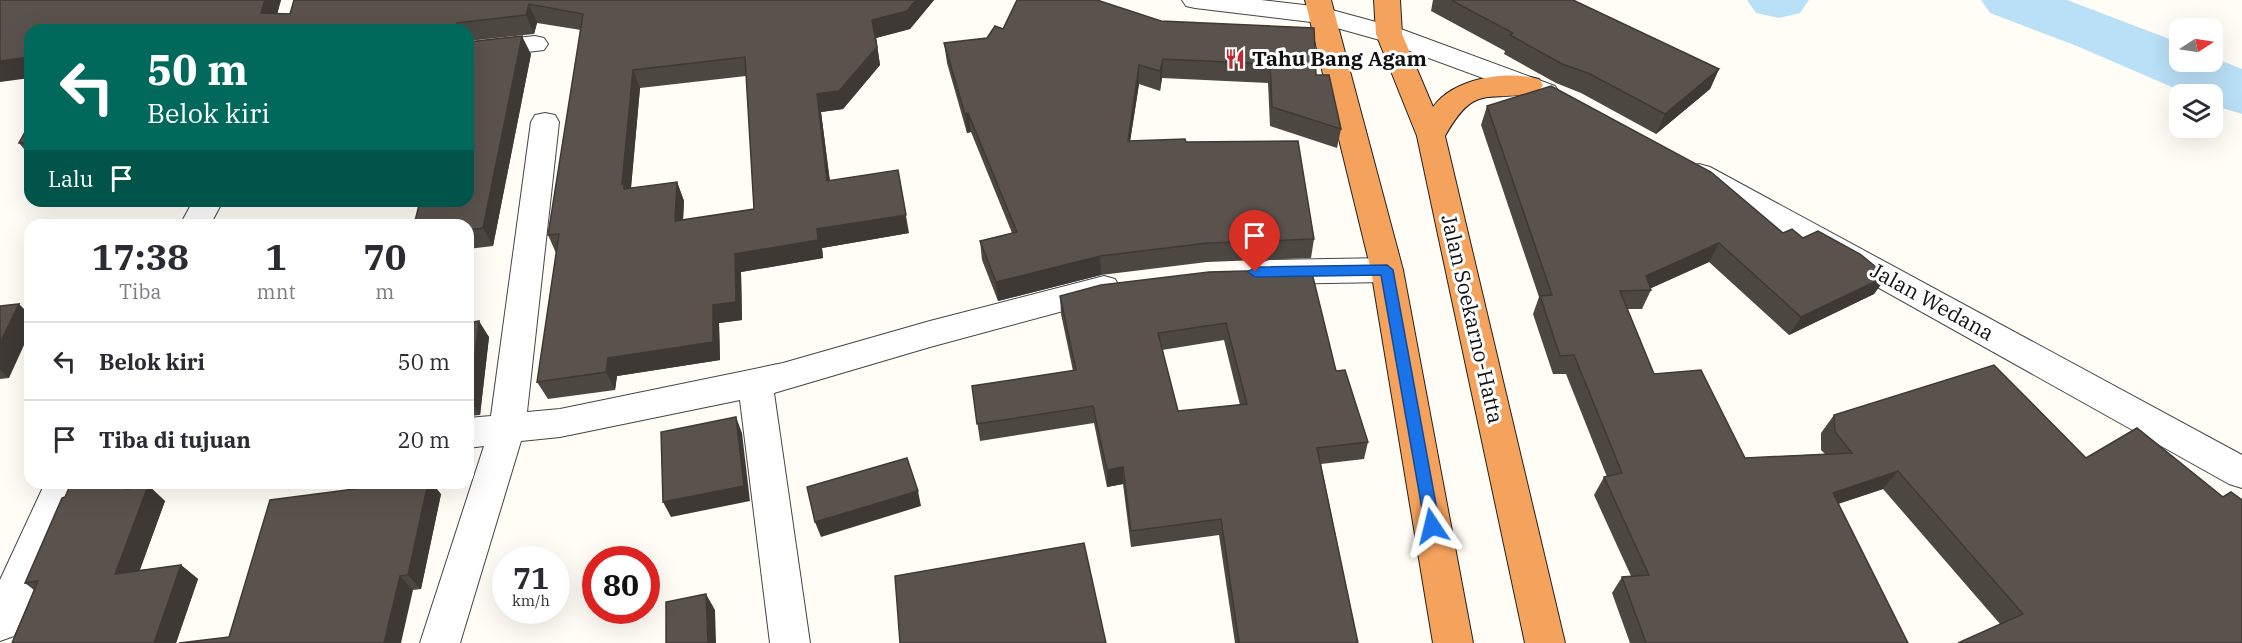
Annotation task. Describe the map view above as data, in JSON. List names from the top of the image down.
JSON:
{
  "streets": {
    "highway": ["Jalan Soekarno-Hatta"],
    "street": ["Jalan Wedana"]
  },
  "places": {
    "restaurant": ["Tahu Bang Agam"]
  },
  "north": "right",
  "page": {
    "turn": ["50 m", "Belok kiri"],
    "then": "Lalu",
    "eta": [
      "17:38",
      "Tiba",
      "1",
      "mnt",
      "70",
      "m"
    ],
    "list": [
      {
        "name": "Belok kiri",
        "value": "50 m"
      },
      {
        "name": "Tiba di tujuan",
        "value": "20 m"
      }
    ],
    "speed": "71 km/h",
    "limit": "80"
  }
}
